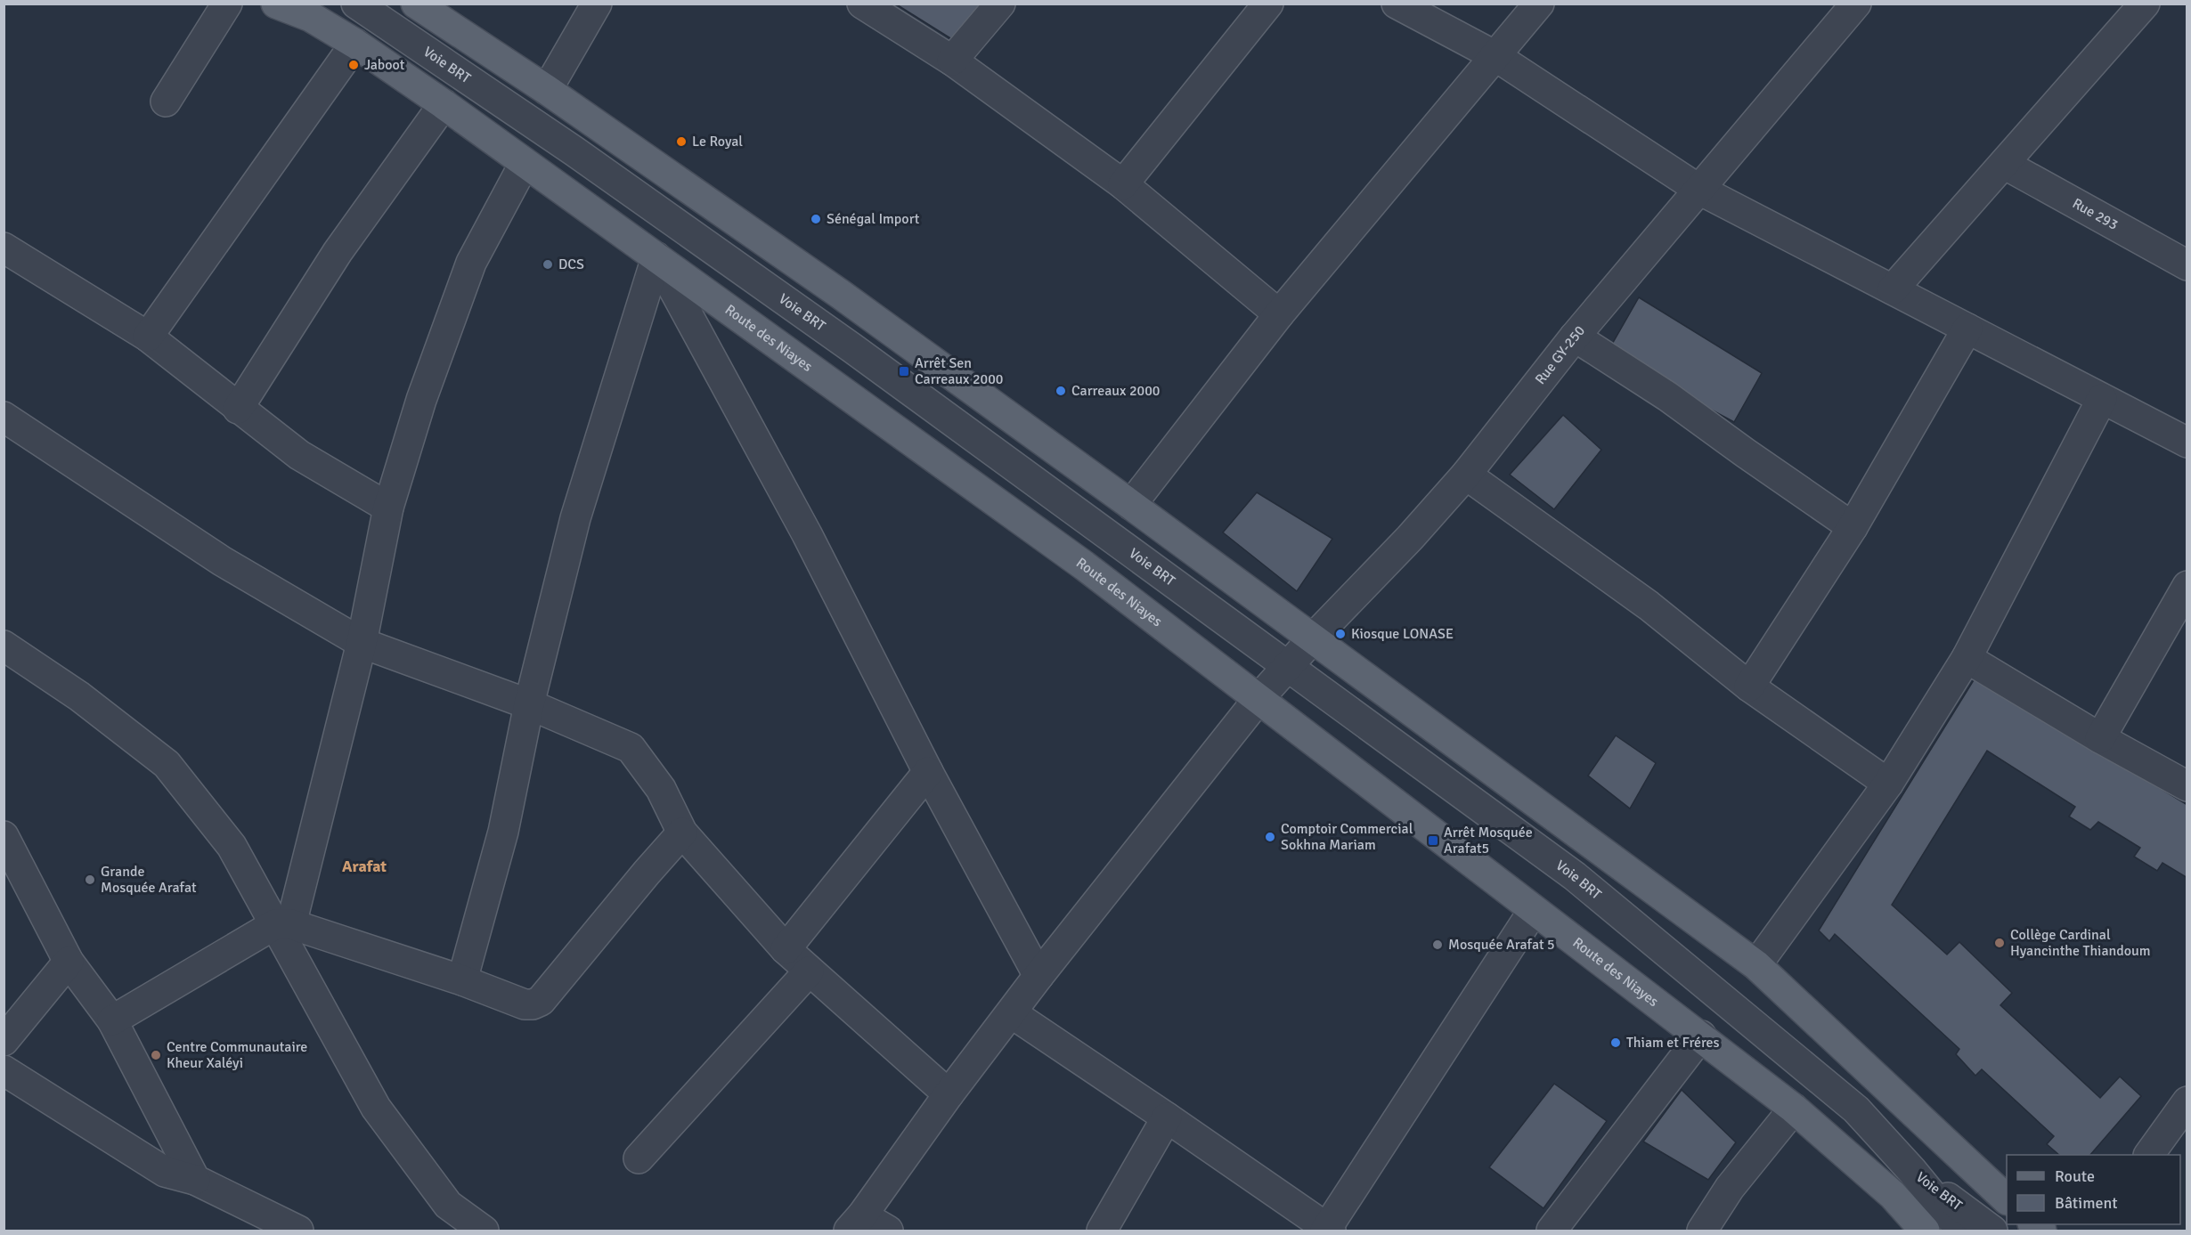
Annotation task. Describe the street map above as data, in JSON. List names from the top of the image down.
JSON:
{
  "streets": {
    "main road": ["Route des Niayes"],
    "street": ["Voie BRT", "Rue 293", "Rue GY-250"]
  },
  "crossings": [
    ["Voie BRT", "Rue GY-250"],
    ["Route des Niayes", "Rue GY-250"]
  ],
  "districts": ["Arafat"],
  "places": {
    "other": [
      "Jaboot",
      "Le Royal",
      "Sénégal Import",
      "DCS",
      "Carreaux 2000",
      "Kiosque LONASE",
      "Comptoir Commercial Sokhna Mariam",
      "Grande Mosquée Arafat",
      "Collège Cardinal Hyancinthe Thiandoum",
      "Mosquée Arafat 5",
      "Thiam et Fréres",
      "Centre Communautaire Kheur Xaléyi"
    ],
    "transit": ["Arrêt Sen Carreaux 2000", "Arrêt Mosquée Arafat5"]
  },
  "legend": ["Route", "Bâtiment"]
}
